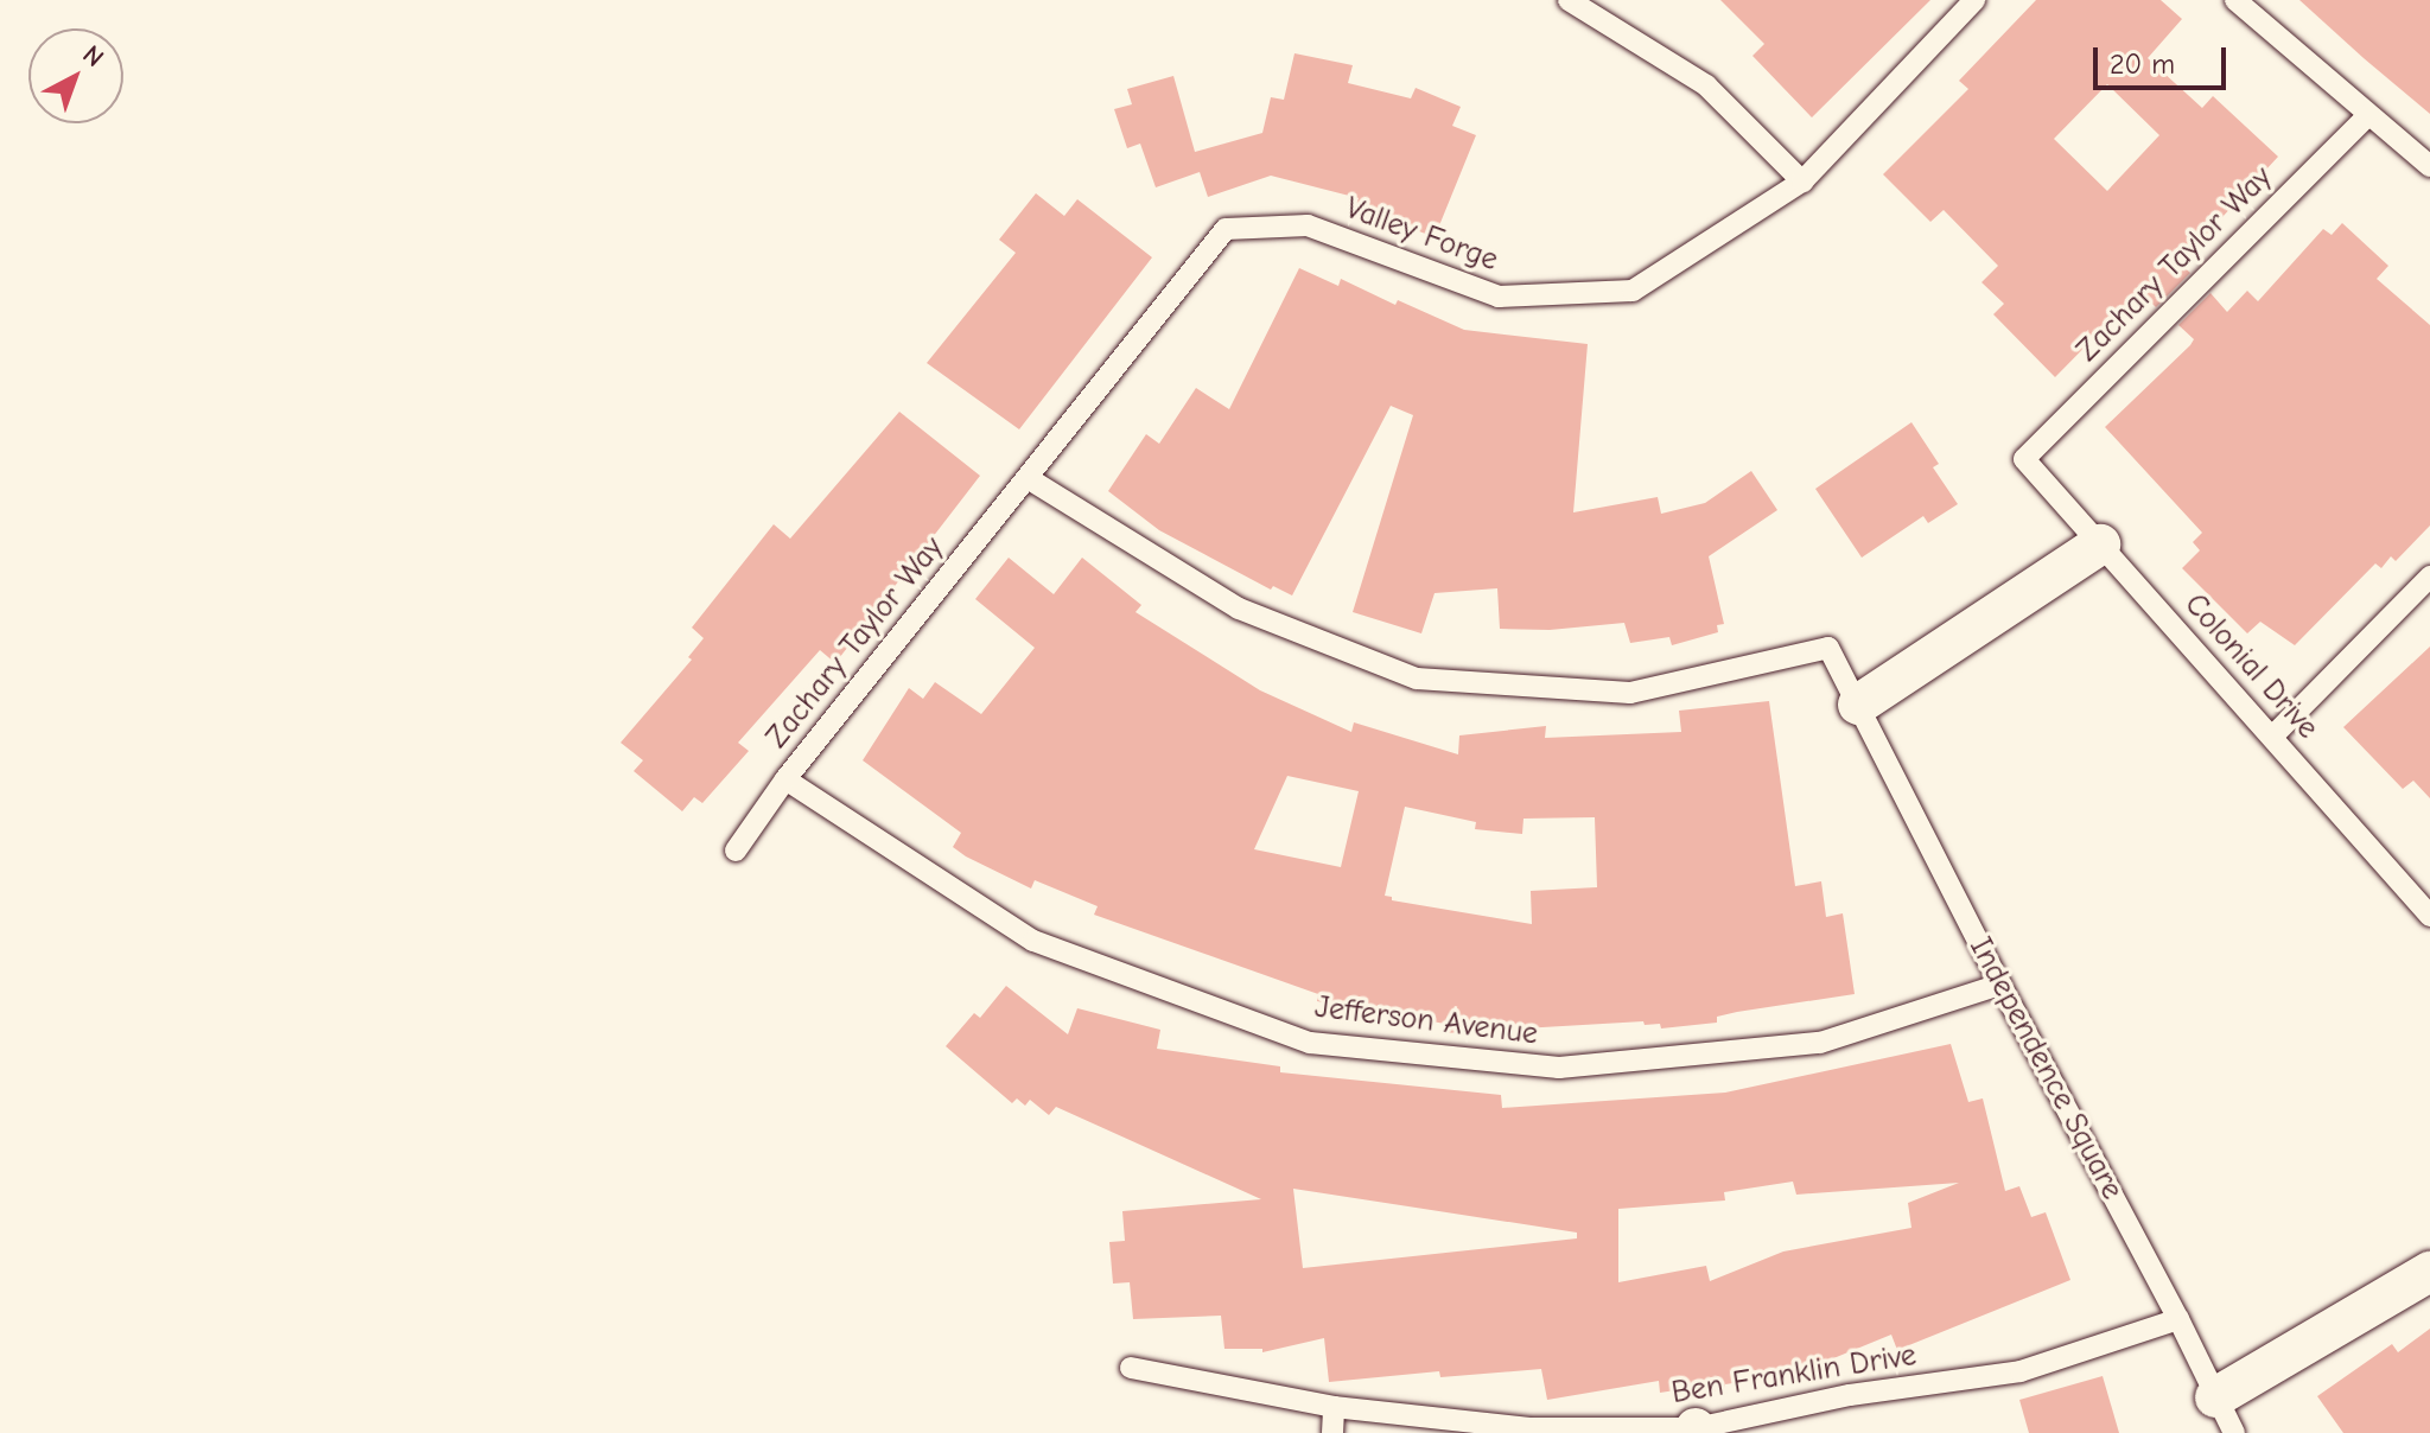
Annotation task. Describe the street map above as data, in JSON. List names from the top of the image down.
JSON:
{
  "streets": {
    "lane": [
      "Valley Forge",
      "Zachary Taylor Way",
      "Colonial Drive",
      "Jefferson Avenue",
      "Independence Square",
      "Ben Franklin Drive"
    ]
  },
  "crossings": [
    ["Valley Forge", "Zachary Taylor Way"],
    ["Valley Forge", "Independence Square"],
    ["Zachary Taylor Way", "Colonial Drive"],
    ["Zachary Taylor Way", "Jefferson Avenue"],
    ["Zachary Taylor Way", "Independence Square"],
    ["Jefferson Avenue", "Independence Square"],
    ["Independence Square", "Ben Franklin Drive"]
  ],
  "scale_bar": "20 m",
  "north": "top right"
}
